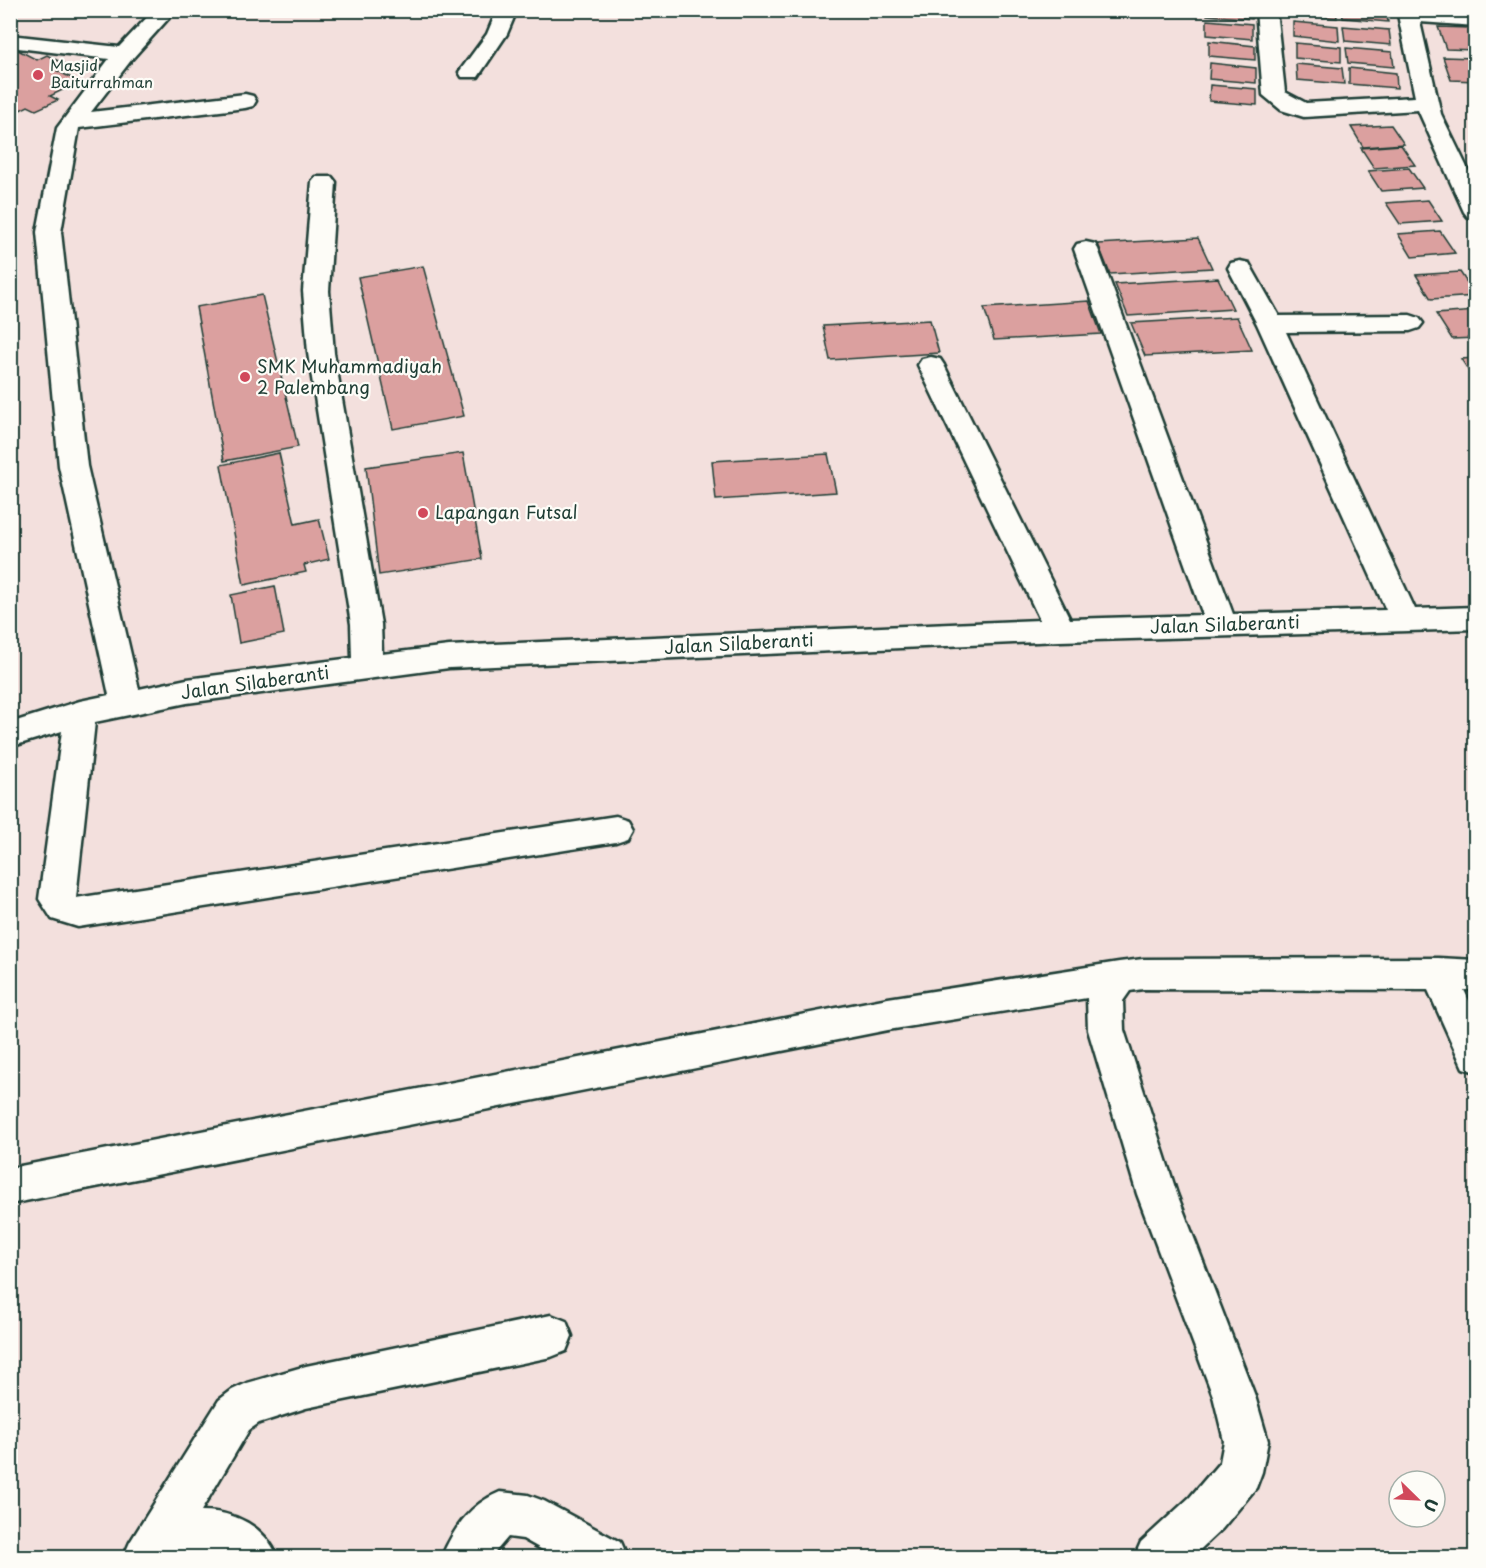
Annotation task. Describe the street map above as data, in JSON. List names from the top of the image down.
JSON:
{
  "streets": {
    "street": ["Jalan Silaberanti"]
  },
  "places": ["Masjid Baiturrahman", "SMK Muhammadiyah 2 Palembang", "Lapangan Futsal"],
  "north": "bottom right"
}
